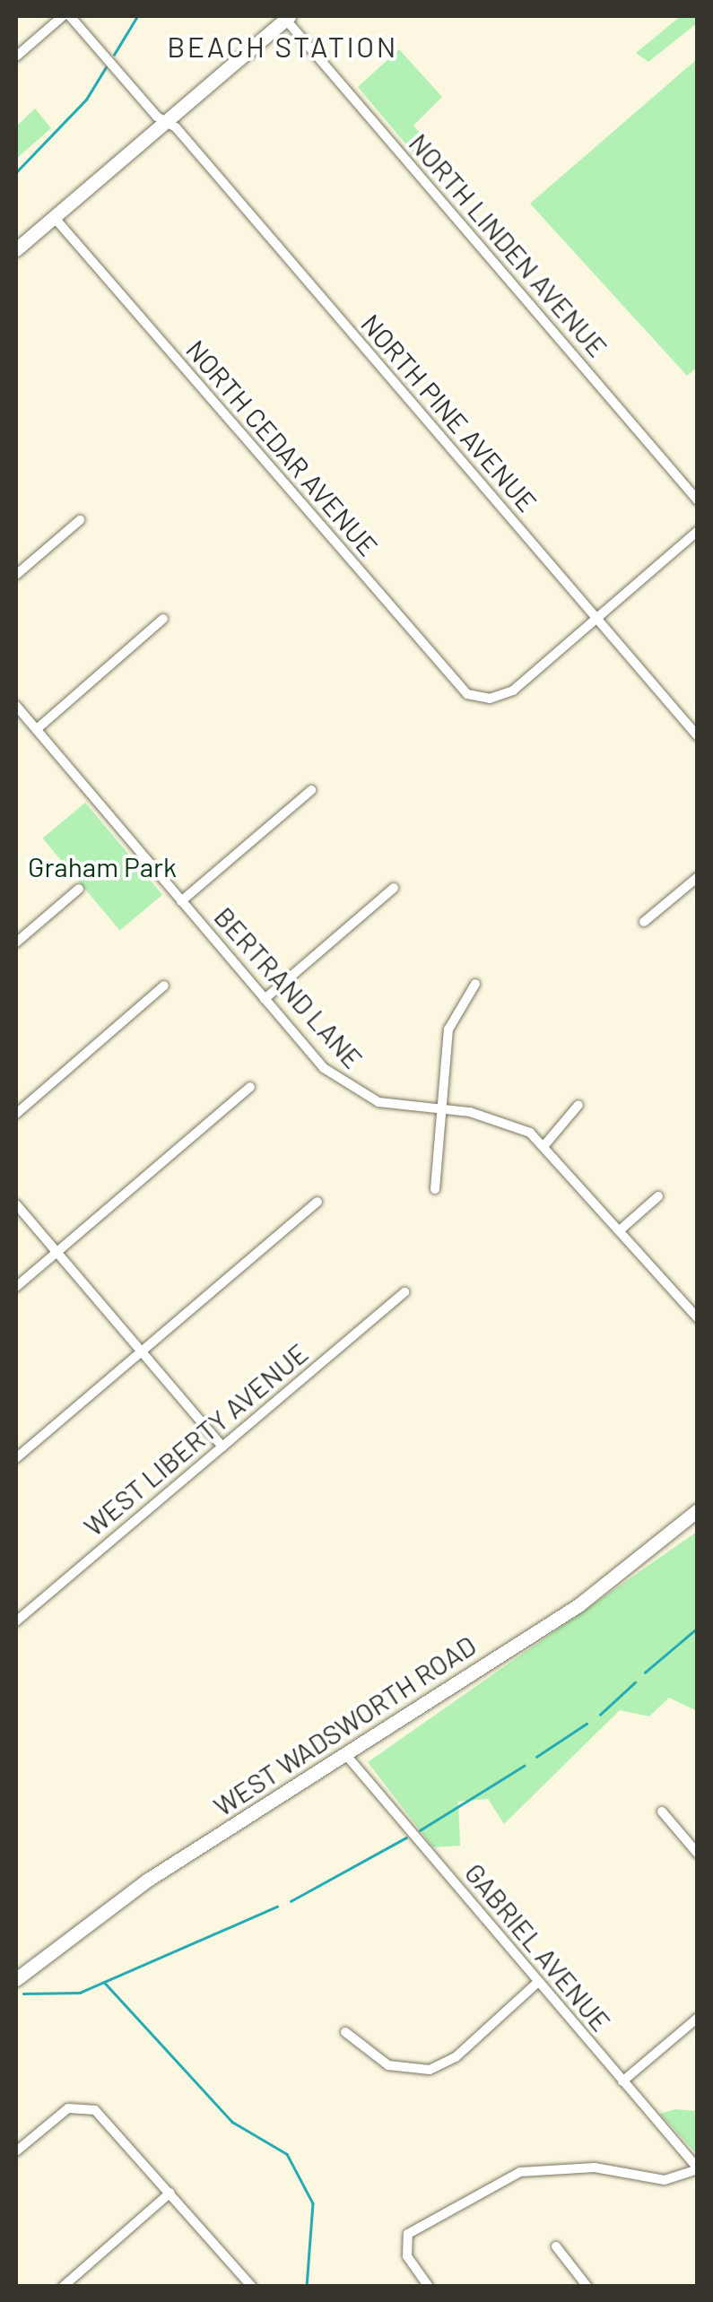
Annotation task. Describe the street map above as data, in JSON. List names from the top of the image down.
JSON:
{
  "streets": {
    "main road": ["WEST WADSWORTH ROAD"],
    "street": [
      "NORTH LINDEN AVENUE",
      "NORTH PINE AVENUE",
      "NORTH CEDAR AVENUE",
      "BERTRAND LANE",
      "WEST LIBERTY AVENUE",
      "GABRIEL AVENUE"
    ]
  },
  "crossings": [
    ["NORTH PINE AVENUE", "NORTH CEDAR AVENUE"],
    ["WEST WADSWORTH ROAD", "GABRIEL AVENUE"]
  ],
  "districts": ["BEACH STATION"],
  "parks": ["Graham Park"]
}
